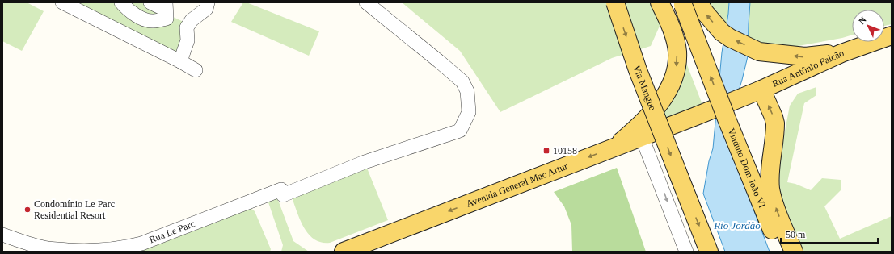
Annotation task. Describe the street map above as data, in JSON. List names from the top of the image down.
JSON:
{
  "streets": {
    "main road": [
      "Rua Antônio Falcão",
      "Via Mangue",
      "Viaduto Dom João VI",
      "Avenida General Mac Artur"
    ],
    "street": ["Rua Le Parc"]
  },
  "crossings": [
    ["Rua Antônio Falcão", "Avenida General Mac Artur"]
  ],
  "one_way": ["Avenida General Mac Artur"],
  "water": ["Rio Jordão"],
  "places": {
    "transit": ["10158"],
    "other": ["Condomínio Le Parc Residential Resort"]
  },
  "scale_bar": "50 m",
  "north": "top left"
}
